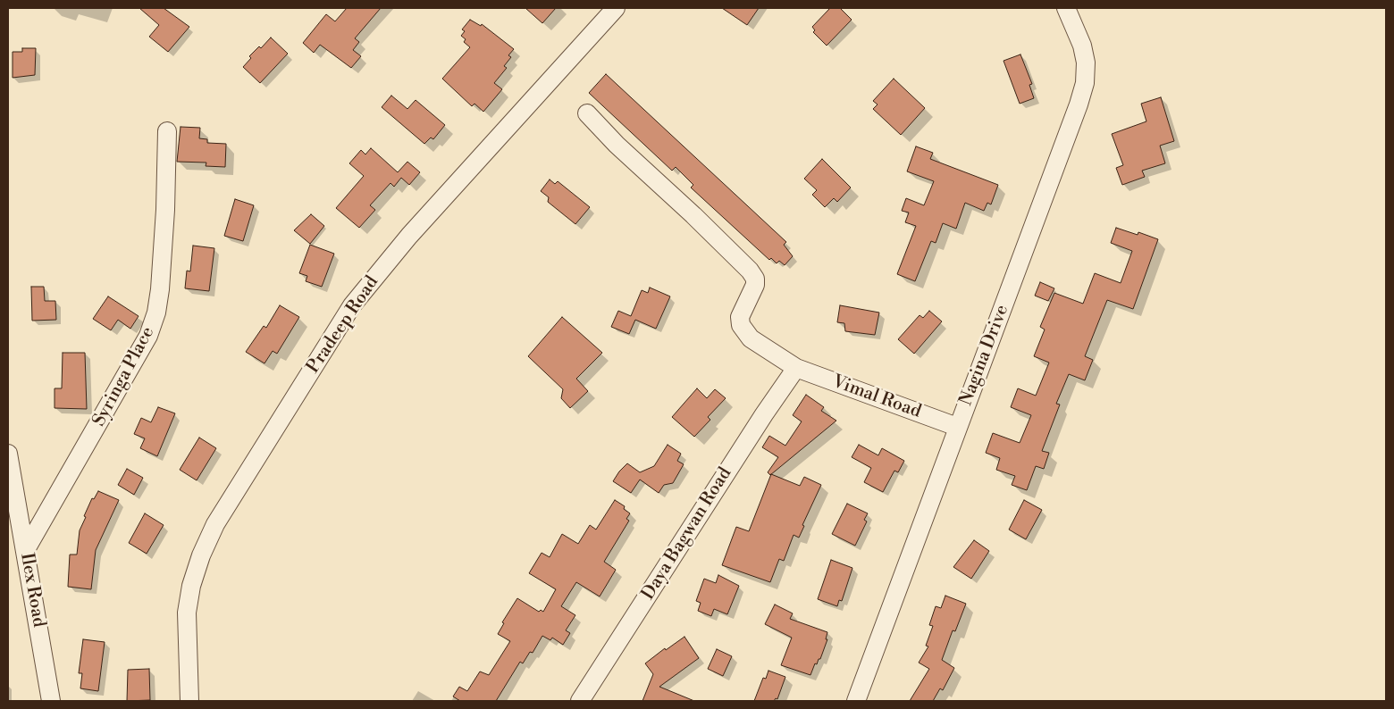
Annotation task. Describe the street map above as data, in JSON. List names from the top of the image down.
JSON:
{
  "streets": {
    "street": [
      "Pradeep Road",
      "Nagina Drive",
      "Syringa Place",
      "Vimal Road",
      "Daya Bagwan Road",
      "Ilex Road"
    ]
  },
  "crossings": [
    ["Nagina Drive", "Vimal Road"],
    ["Syringa Place", "Ilex Road"],
    ["Vimal Road", "Daya Bagwan Road"]
  ]
}
